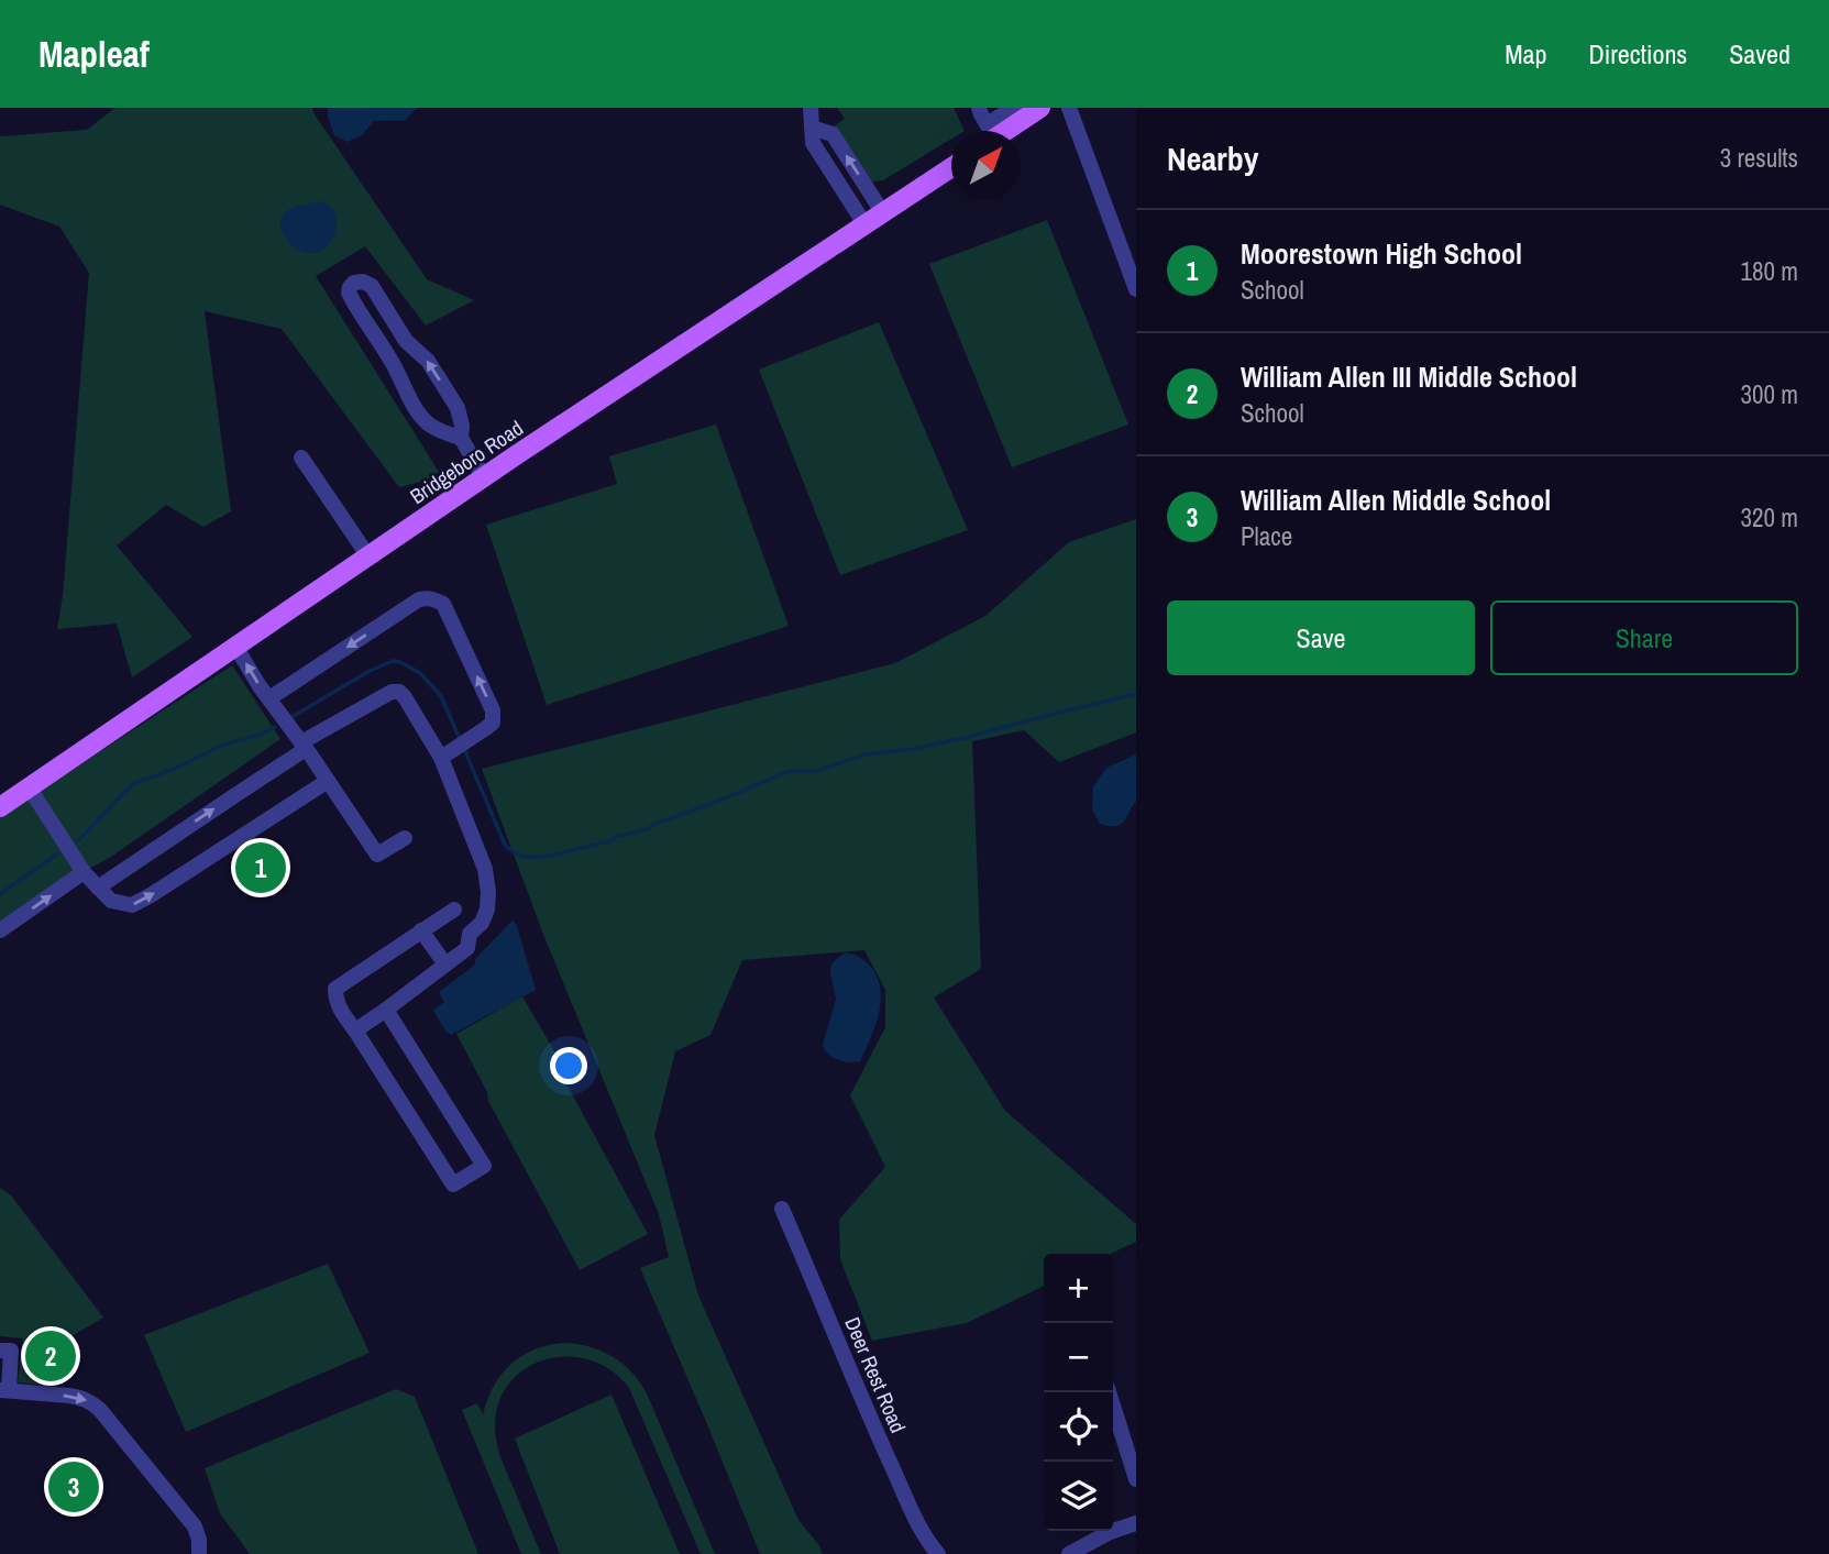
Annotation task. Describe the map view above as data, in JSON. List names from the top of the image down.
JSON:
{
  "streets": {
    "main road": ["Bridgeboro Road"],
    "street": ["Deer Rest Road"]
  },
  "north": "top right",
  "page": {
    "header": "Mapleaf",
    "nav": ["Map", "Directions", "Saved"],
    "heading": ["Nearby", "3 results"],
    "list": [
      {
        "mark": "1",
        "name": "Moorestown High School",
        "note": "School",
        "value": "180 m"
      },
      {
        "mark": "2",
        "name": "William Allen III Middle School",
        "note": "School",
        "value": "300 m"
      },
      {
        "mark": "3",
        "name": "William Allen Middle School",
        "note": "Place",
        "value": "320 m"
      }
    ],
    "buttons": ["Save", "Share"],
    "pins": ["1", "2", "3"],
    "map_buttons": ["+", "−"]
  }
}
